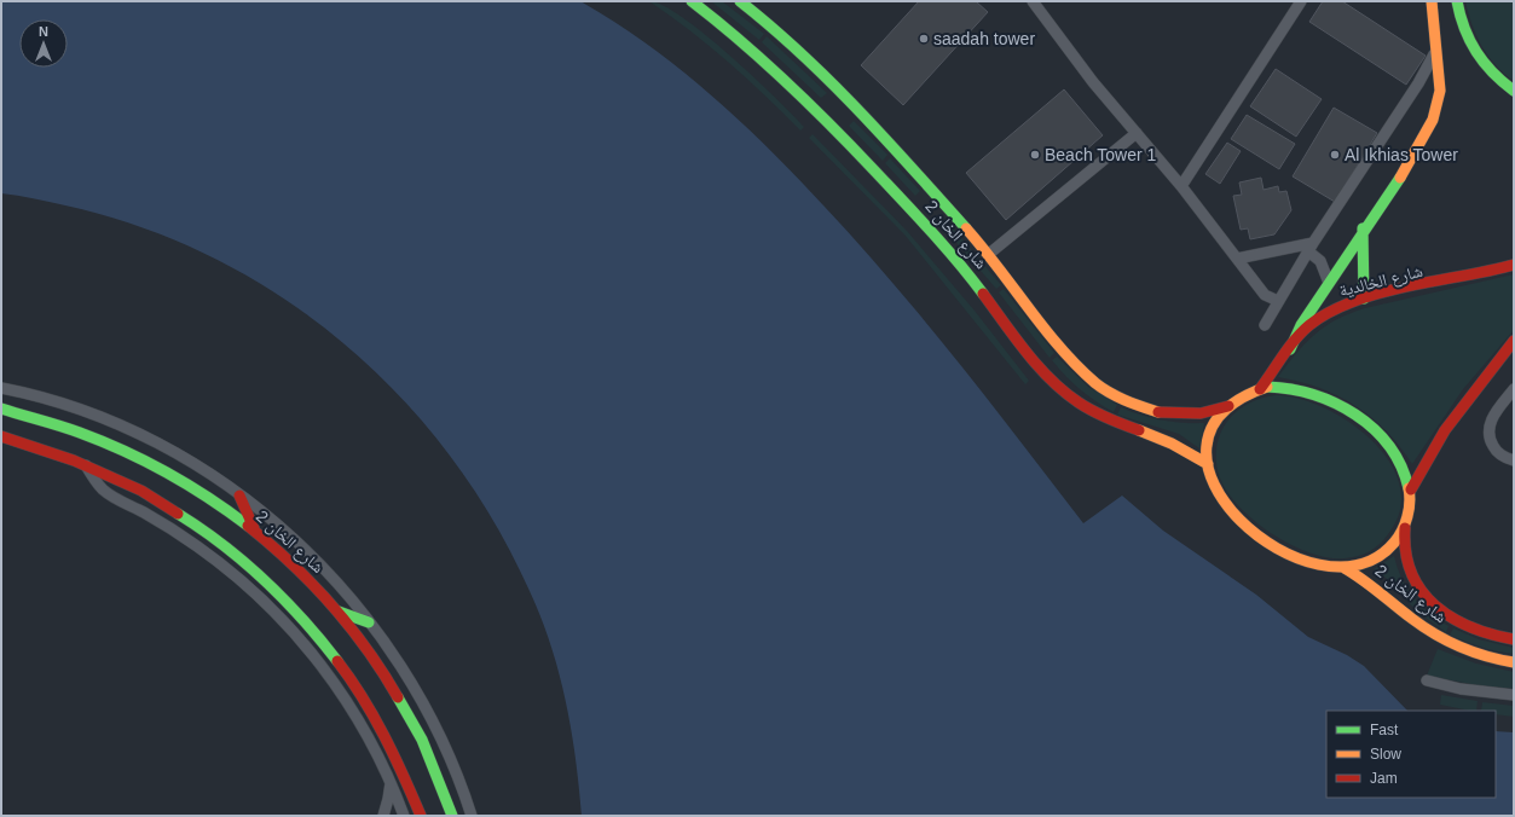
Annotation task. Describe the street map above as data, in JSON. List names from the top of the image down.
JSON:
{
  "streets": {
    "main road": ["شارع الخان 2", "شارع الخالدية"]
  },
  "places": ["saadah tower", "Beach Tower 1", "Al Ikhias Tower"],
  "legend": ["Fast", "Slow", "Jam"],
  "north": "top"
}
